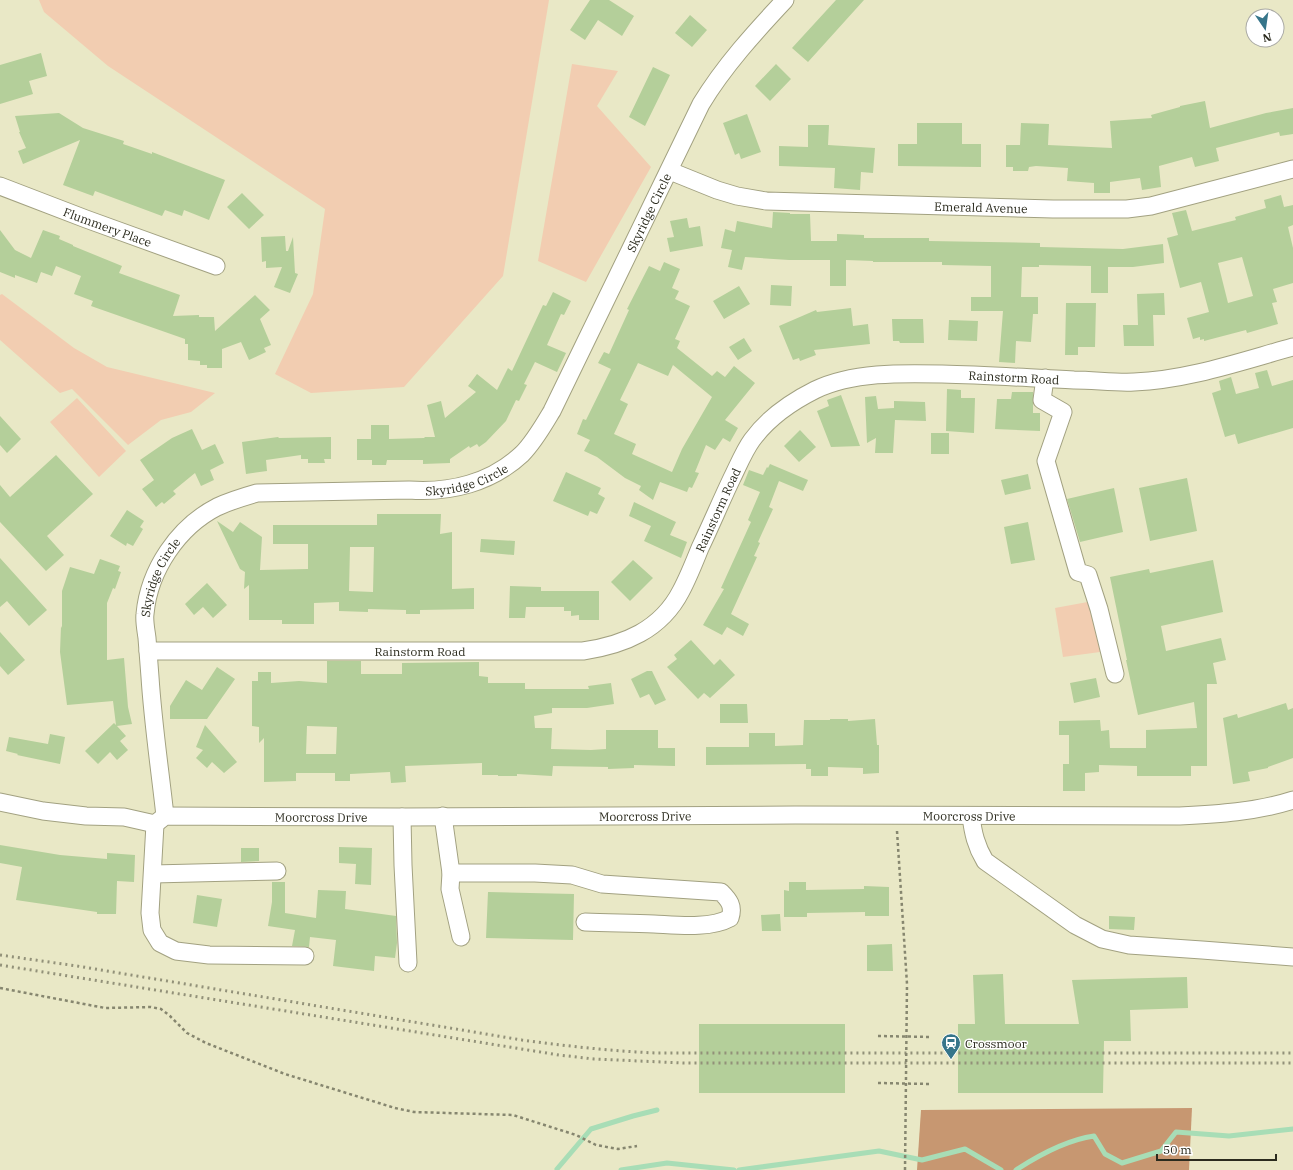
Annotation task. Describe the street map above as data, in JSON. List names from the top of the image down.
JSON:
{
  "streets": {
    "street": [
      "Emerald Avenue",
      "Skyridge Circle",
      "Flummery Place",
      "Rainstorm Road",
      "Moorcross Drive"
    ]
  },
  "crossings": [
    ["Emerald Avenue", "Skyridge Circle"],
    ["Skyridge Circle", "Rainstorm Road"],
    ["Skyridge Circle", "Moorcross Drive"]
  ],
  "places": {
    "station": ["Crossmoor"]
  },
  "scale_bar": "50 m",
  "north": "bottom"
}
